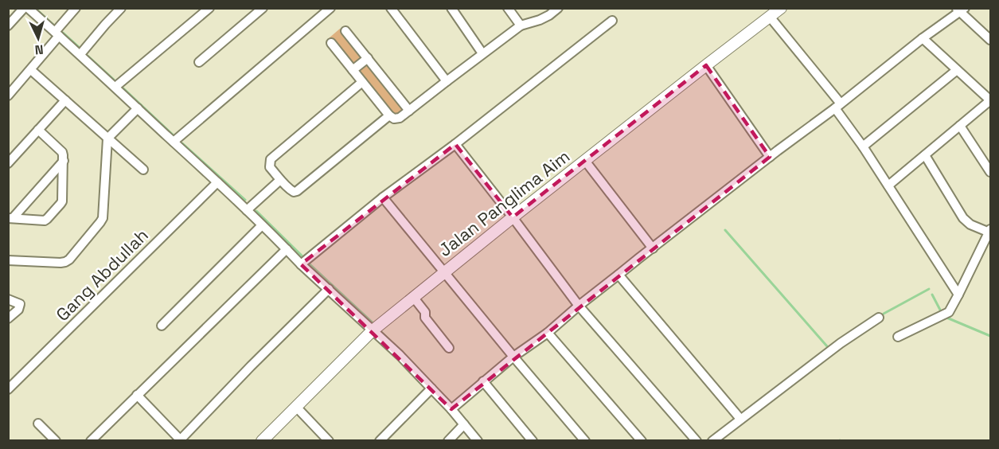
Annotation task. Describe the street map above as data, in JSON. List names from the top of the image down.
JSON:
{
  "streets": {
    "street": ["Jalan Panglima Aim", "Gang Abdullah"]
  },
  "north": "bottom"
}
